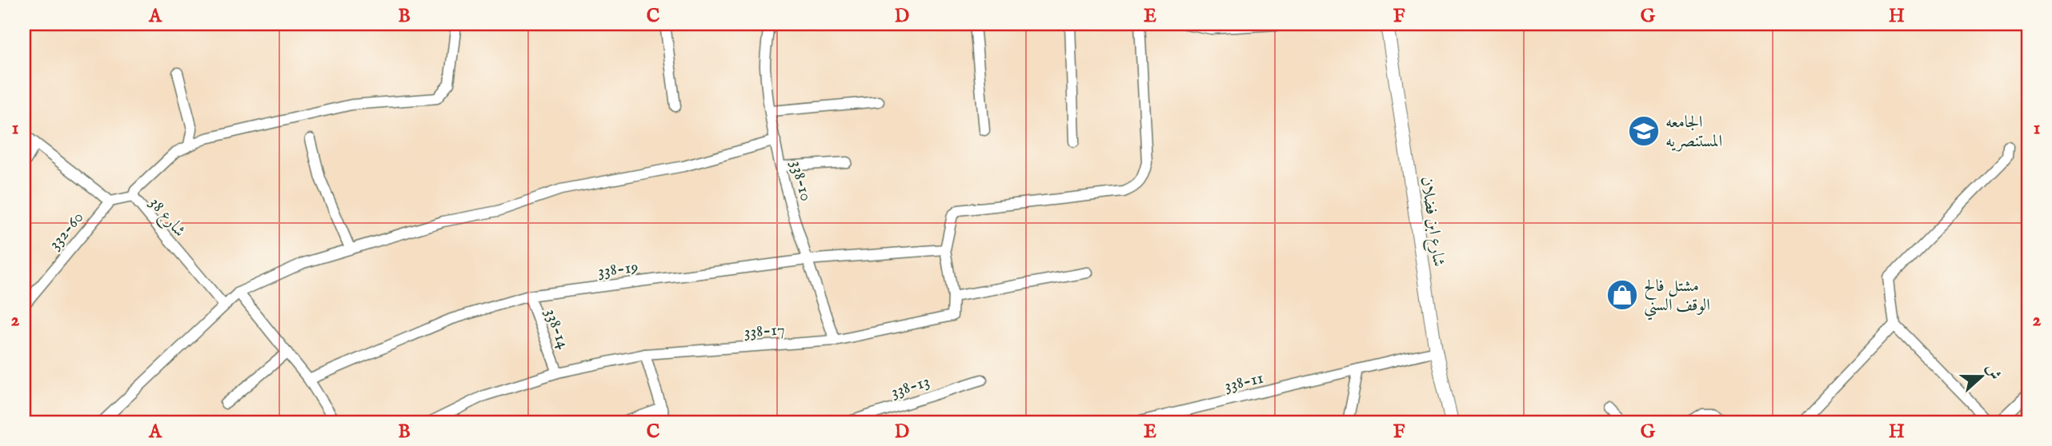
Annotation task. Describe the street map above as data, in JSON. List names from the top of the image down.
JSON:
{
  "streets": {
    "street": [
      "338-10",
      "شارع 38",
      "شارع ابن فضلان",
      "332-60",
      "338-19",
      "338-14",
      "338-17",
      "338-11",
      "338-13"
    ]
  },
  "crossings": [
    ["338-10", "338-19"],
    ["338-10", "338-17"],
    ["شارع 38", "332-60"],
    ["شارع ابن فضلان", "338-11"],
    ["338-19", "338-14"],
    ["338-14", "338-17"]
  ],
  "places": {
    "school or university": ["الجامعه المستنصريه"],
    "shop": ["مشتل فالح الوقف السني"]
  },
  "north": "right",
  "grid": {
    "columns": [
      "A",
      "B",
      "C",
      "D",
      "E",
      "F",
      "G",
      "H"
    ],
    "rows": ["1", "2"]
  }
}
